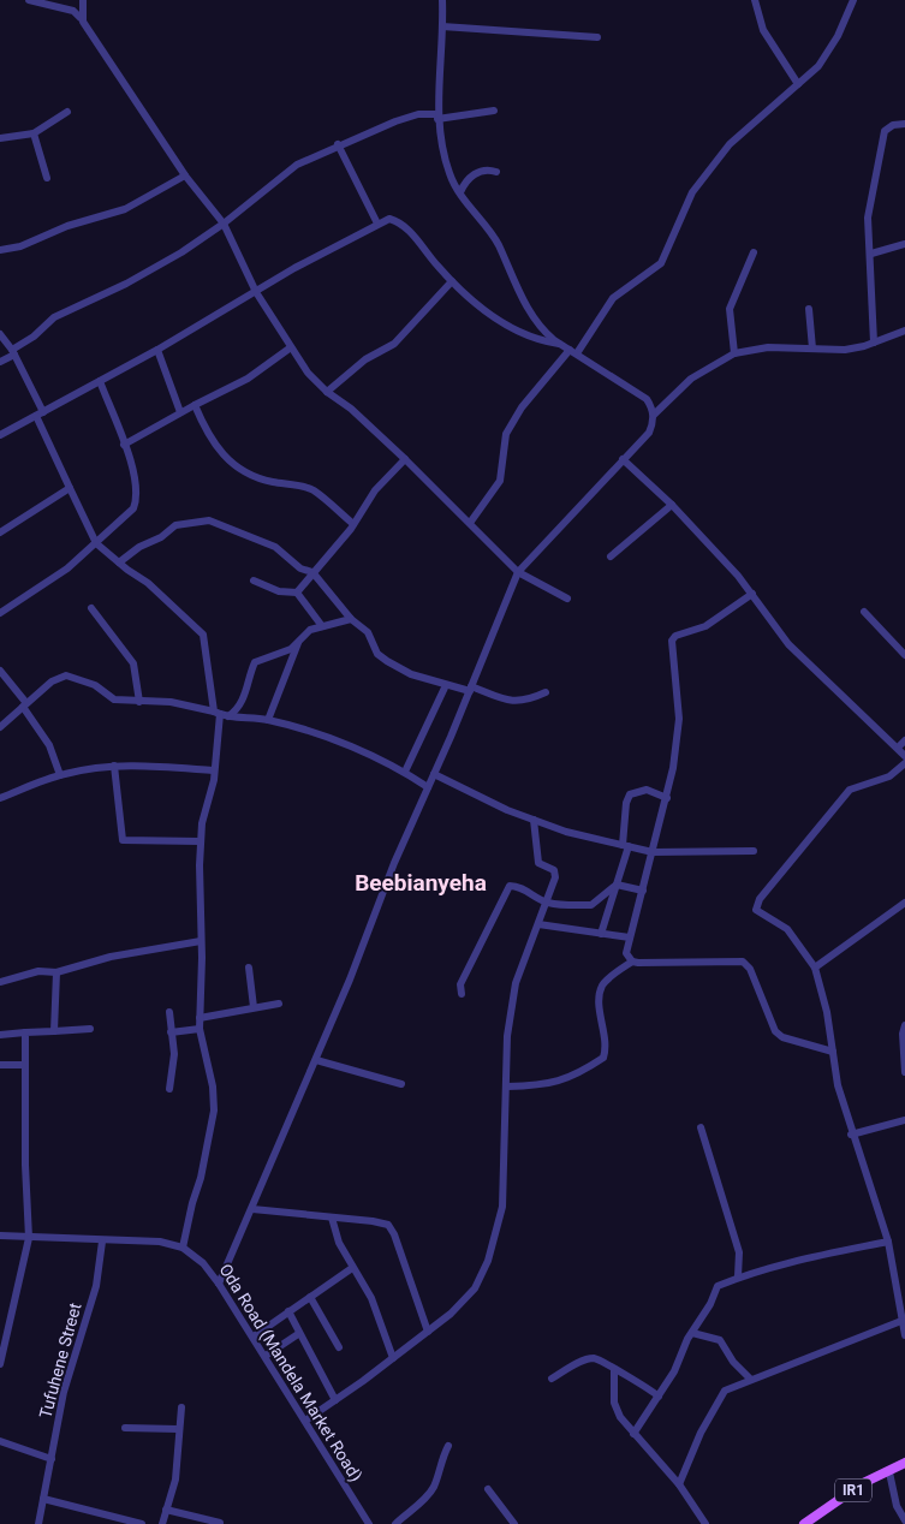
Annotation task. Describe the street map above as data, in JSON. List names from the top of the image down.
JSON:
{
  "streets": {
    "main road": ["IR1"],
    "street": ["Tufuhene Street", "Oda Road (Mandela Market Road)"]
  },
  "crossings": [
    ["Tufuhene Street", "Oda Road (Mandela Market Road)"]
  ],
  "districts": ["Beebianyeha"]
}
